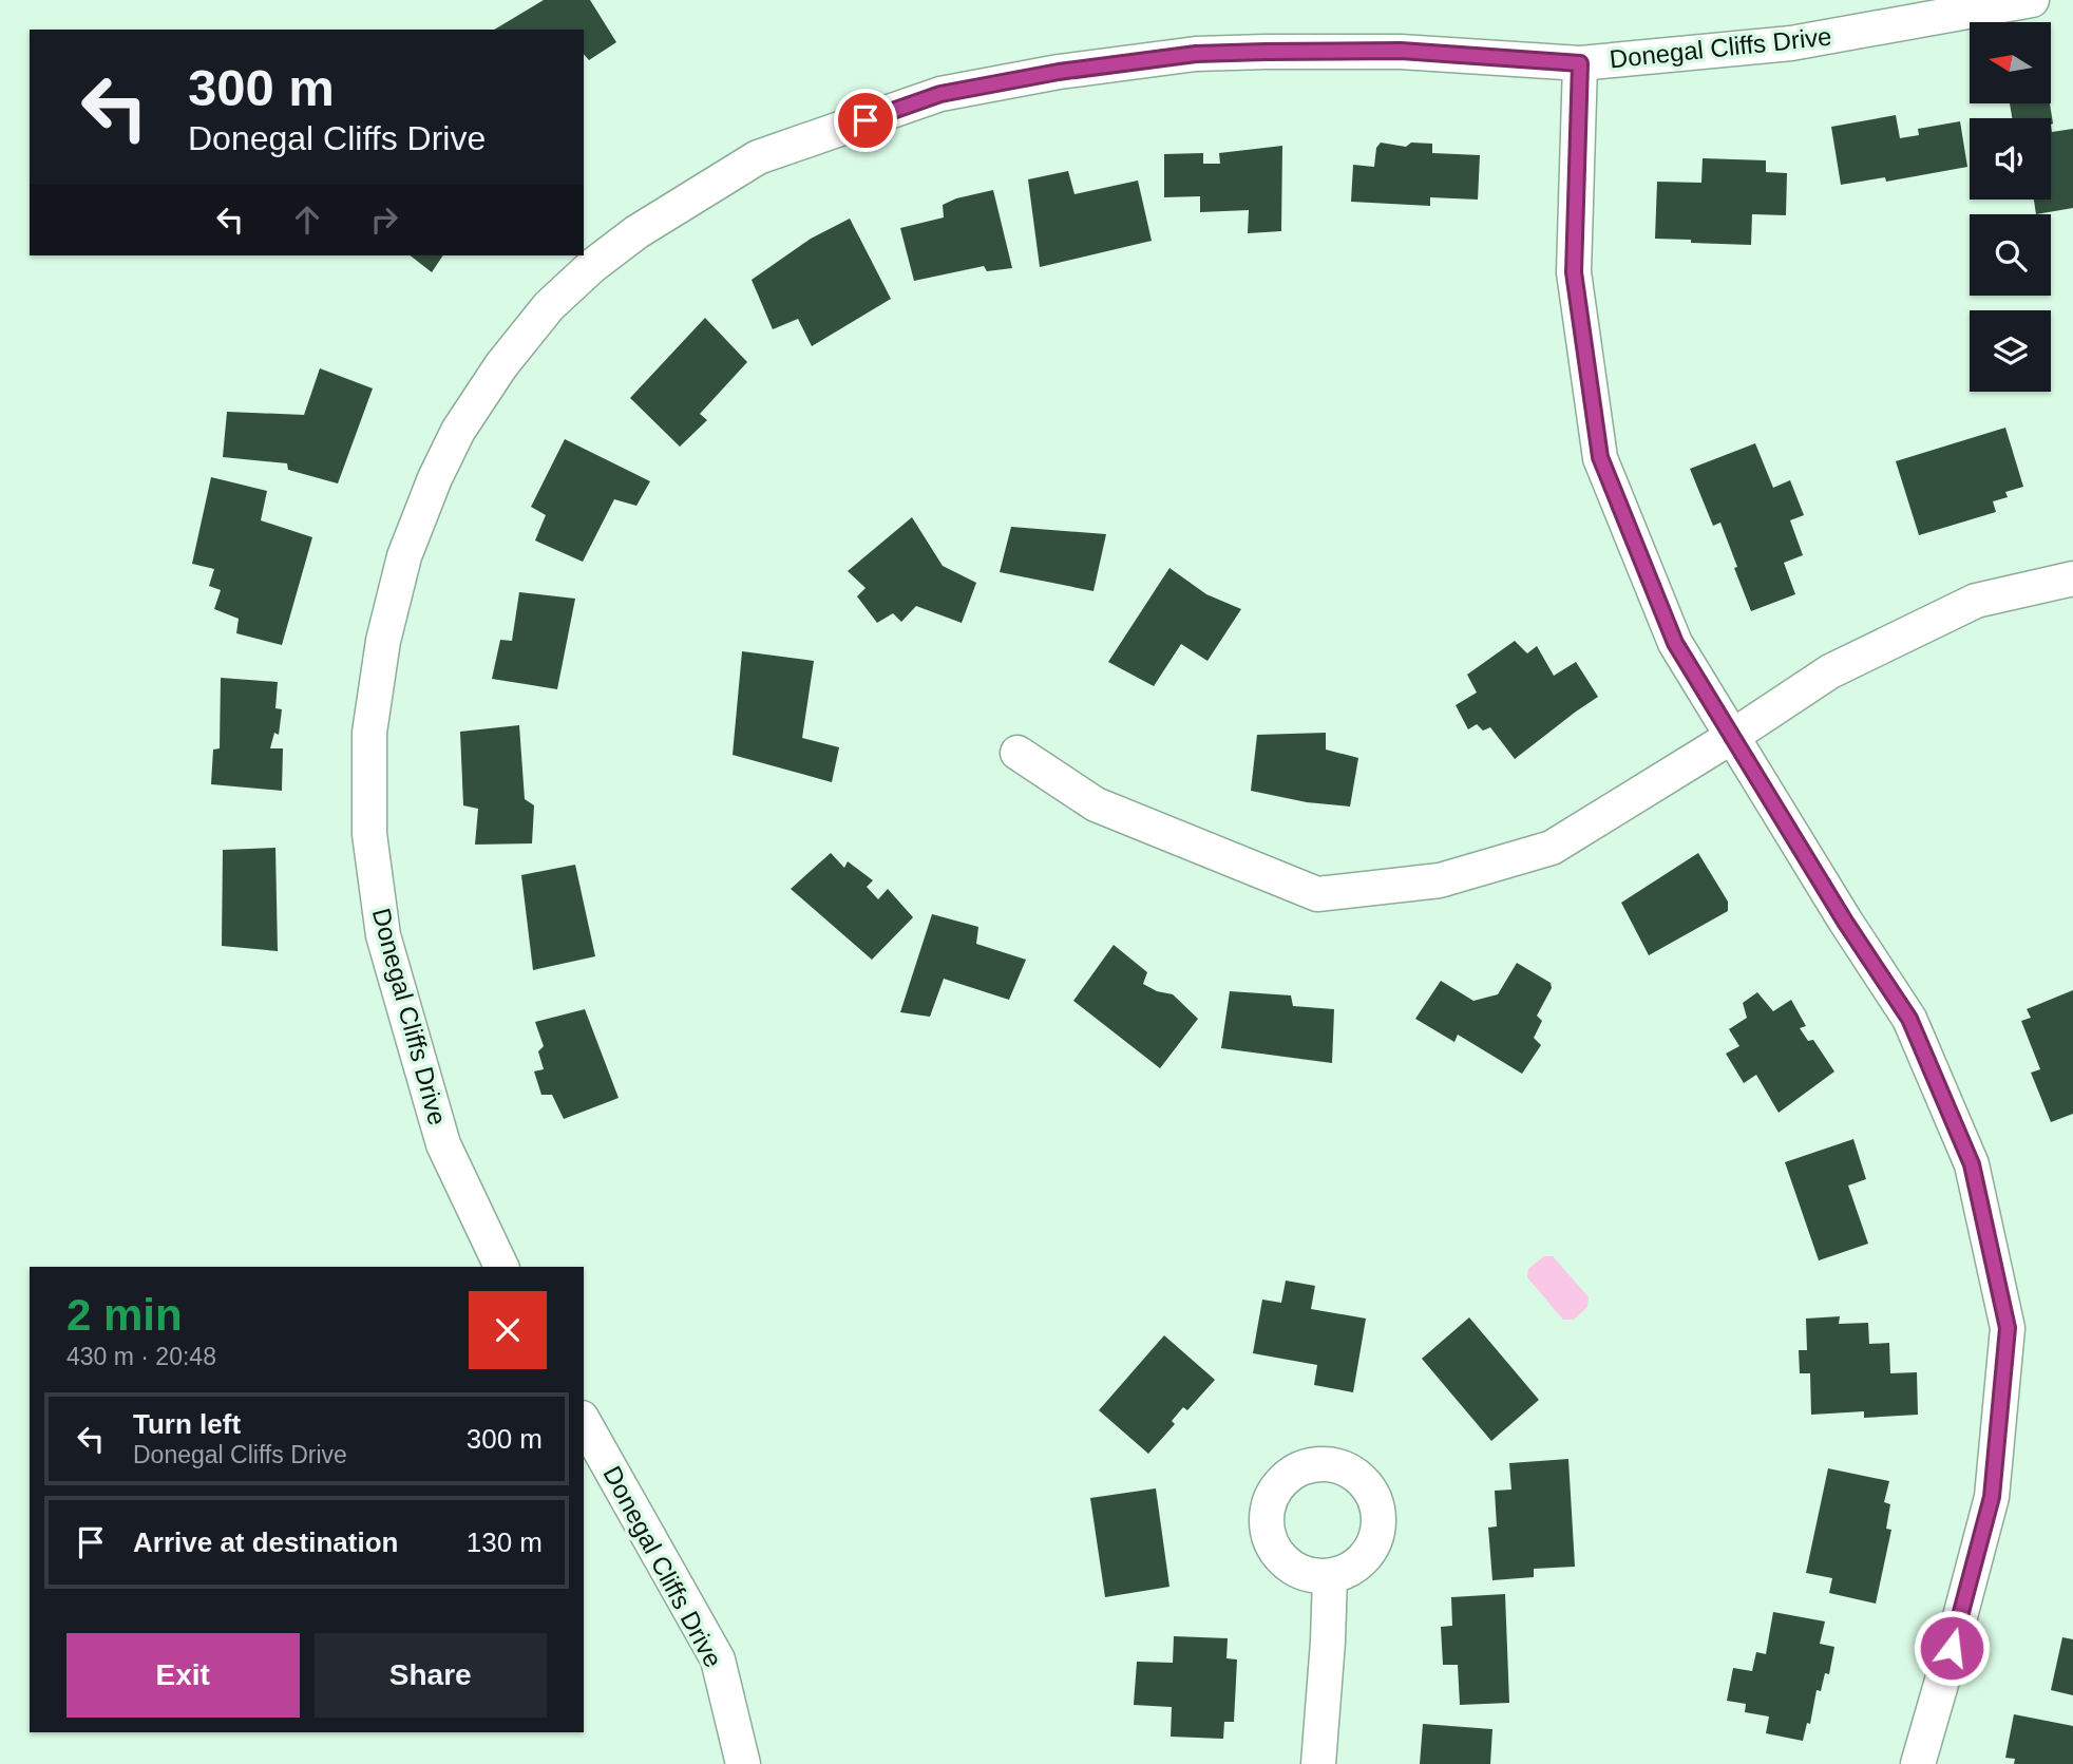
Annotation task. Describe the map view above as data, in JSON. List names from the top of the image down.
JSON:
{
  "streets": {
    "street": ["Donegal Cliffs Drive"]
  },
  "north": "left",
  "page": {
    "turn": ["300 m", "Donegal Cliffs Drive"],
    "heading": ["2 min", "430 m · 20:48"],
    "list": [
      {
        "name": "Turn left",
        "note": "Donegal Cliffs Drive",
        "value": "300 m"
      },
      {
        "name": "Arrive at destination",
        "value": "130 m"
      }
    ],
    "buttons": ["Exit", "Share"]
  }
}
